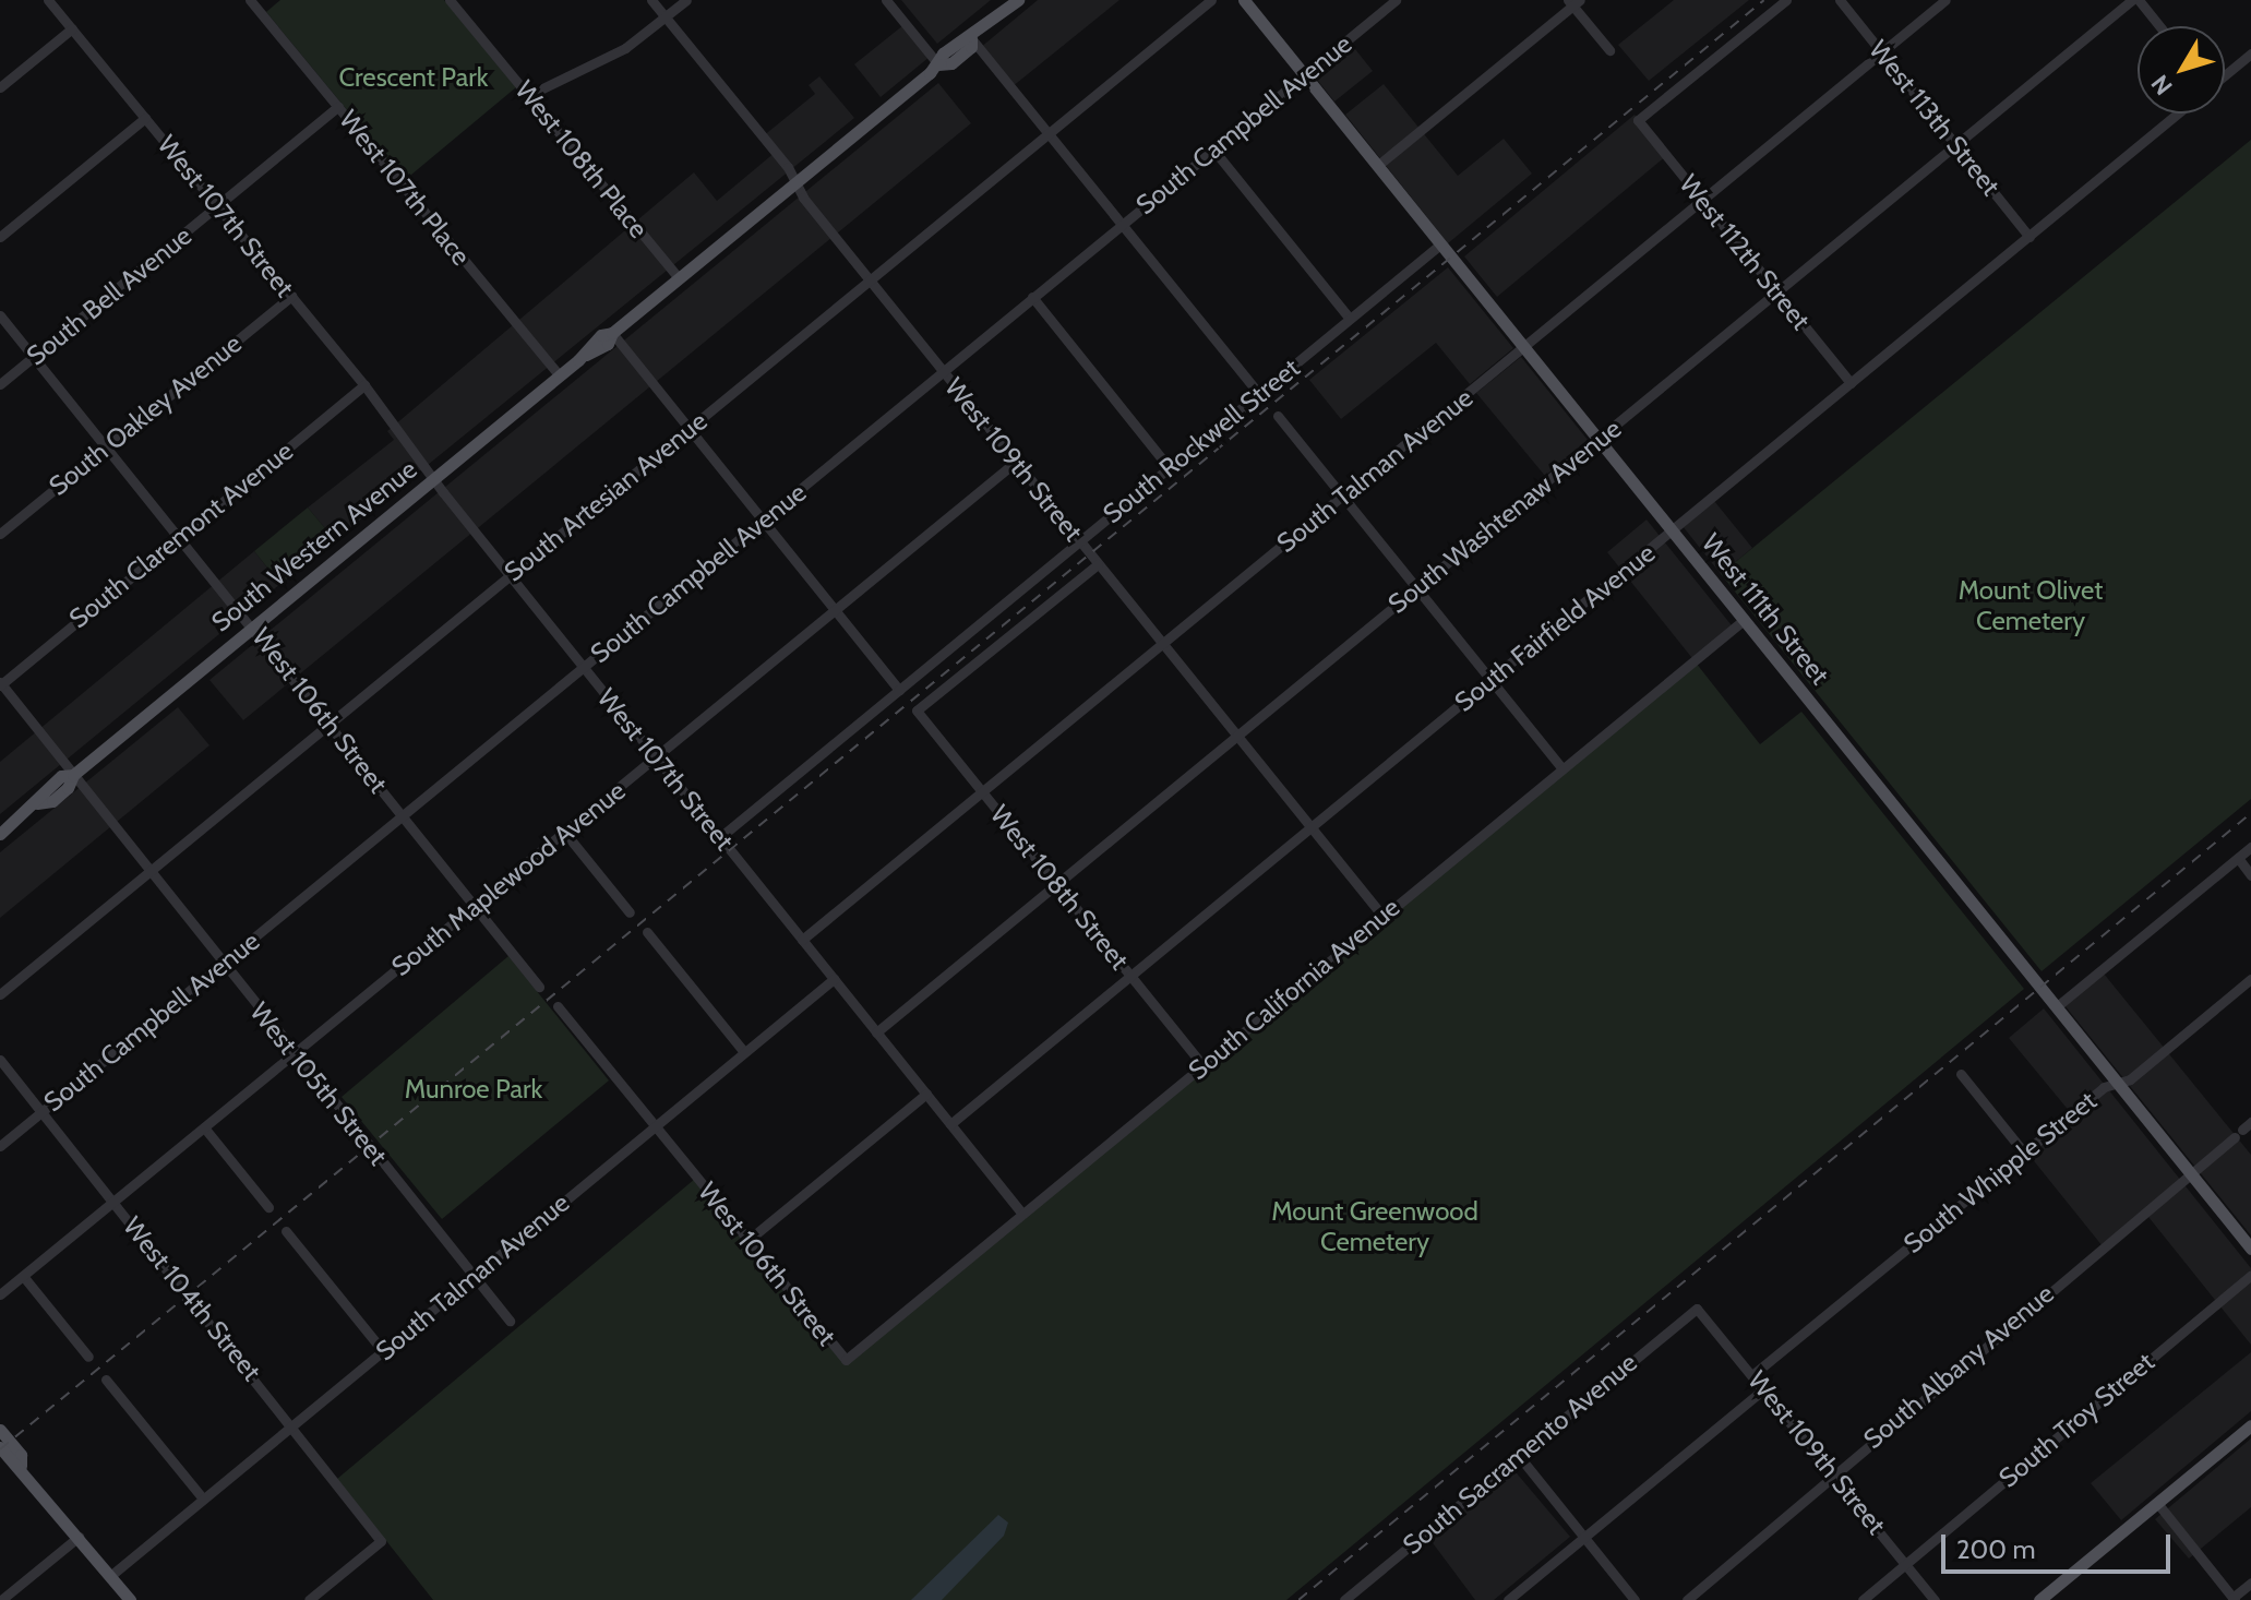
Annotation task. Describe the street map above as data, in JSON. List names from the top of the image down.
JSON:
{
  "streets": {
    "main road": ["South Western Avenue", "West 111th Street"],
    "street": [
      "West 113th Street",
      "South Campbell Avenue",
      "West 108th Place",
      "West 107th Place",
      "West 107th Street",
      "West 112th Street",
      "South Bell Avenue",
      "South Oakley Avenue",
      "South Rockwell Street",
      "West 109th Street",
      "South Talman Avenue",
      "South Artesian Avenue",
      "South Washtenaw Avenue",
      "South Claremont Avenue",
      "South Fairfield Avenue",
      "West 106th Street",
      "South Maplewood Avenue",
      "West 108th Street",
      "South California Avenue",
      "West 105th Street",
      "South Whipple Street",
      "West 104th Street",
      "South Albany Avenue",
      "South Troy Street",
      "South Sacramento Avenue"
    ]
  },
  "crossings": [
    ["West 113th Street", "South Talman Avenue"],
    ["West 113th Street", "South Washtenaw Avenue"],
    ["West 113th Street", "South Fairfield Avenue"],
    ["South Campbell Avenue", "West 107th Street"],
    ["South Campbell Avenue", "West 109th Street"],
    ["South Campbell Avenue", "West 111th Street"],
    ["South Campbell Avenue", "West 106th Street"],
    ["South Campbell Avenue", "West 105th Street"],
    ["South Campbell Avenue", "West 104th Street"],
    ["West 108th Place", "South Western Avenue"],
    ["West 107th Place", "South Bell Avenue"],
    ["West 107th Place", "South Western Avenue"],
    ["West 107th Street", "South Bell Avenue"],
    ["West 107th Street", "South Oakley Avenue"],
    ["West 107th Street", "South Rockwell Street"],
    ["West 107th Street", "South Talman Avenue"],
    ["West 107th Street", "South Artesian Avenue"],
    ["West 107th Street", "South Washtenaw Avenue"],
    ["West 107th Street", "South Claremont Avenue"],
    ["West 107th Street", "South Western Avenue"],
    ["West 107th Street", "South Fairfield Avenue"],
    ["West 107th Street", "South Maplewood Avenue"],
    ["West 107th Street", "South California Avenue"],
    ["West 112th Street", "South Talman Avenue"],
    ["West 112th Street", "South Washtenaw Avenue"],
    ["West 112th Street", "South Fairfield Avenue"],
    ["South Bell Avenue", "West 106th Street"],
    ["South Oakley Avenue", "West 106th Street"],
    ["South Rockwell Street", "West 109th Street"],
    ["South Rockwell Street", "West 111th Street"],
    ["South Rockwell Street", "West 108th Street"],
    ["West 109th Street", "South Talman Avenue"],
    ["West 109th Street", "South Artesian Avenue"],
    ["West 109th Street", "South Washtenaw Avenue"],
    ["West 109th Street", "South Western Avenue"],
    ["West 109th Street", "South Fairfield Avenue"],
    ["West 109th Street", "South Maplewood Avenue"],
    ["West 109th Street", "South California Avenue"],
    ["West 109th Street", "South Whipple Street"],
    ["West 109th Street", "South Albany Avenue"],
    ["West 109th Street", "South Troy Street"],
    ["West 109th Street", "South Sacramento Avenue"],
    ["South Talman Avenue", "West 111th Street"],
    ["South Talman Avenue", "West 106th Street"],
    ["South Talman Avenue", "West 108th Street"],
    ["South Talman Avenue", "West 105th Street"],
    ["South Talman Avenue", "West 104th Street"],
    ["South Artesian Avenue", "West 106th Street"],
    ["South Artesian Avenue", "West 105th Street"],
    ["South Washtenaw Avenue", "West 111th Street"],
    ["South Washtenaw Avenue", "West 108th Street"],
    ["South Claremont Avenue", "West 106th Street"],
    ["South Claremont Avenue", "West 105th Street"],
    ["South Western Avenue", "West 106th Street"],
    ["South Western Avenue", "West 105th Street"],
    ["West 111th Street", "South Fairfield Avenue"],
    ["West 111th Street", "South California Avenue"],
    ["West 111th Street", "South Whipple Street"],
    ["West 111th Street", "South Albany Avenue"],
    ["South Fairfield Avenue", "West 108th Street"],
    ["West 106th Street", "South Maplewood Avenue"],
    ["West 106th Street", "South California Avenue"],
    ["South Maplewood Avenue", "West 105th Street"],
    ["South Maplewood Avenue", "West 104th Street"],
    ["West 108th Street", "South California Avenue"]
  ],
  "parks": [
    "Crescent Park",
    "Mount Olivet Cemetery",
    "Munroe Park",
    "Mount Greenwood Cemetery"
  ],
  "scale_bar": "200 m",
  "north": "bottom left"
}
